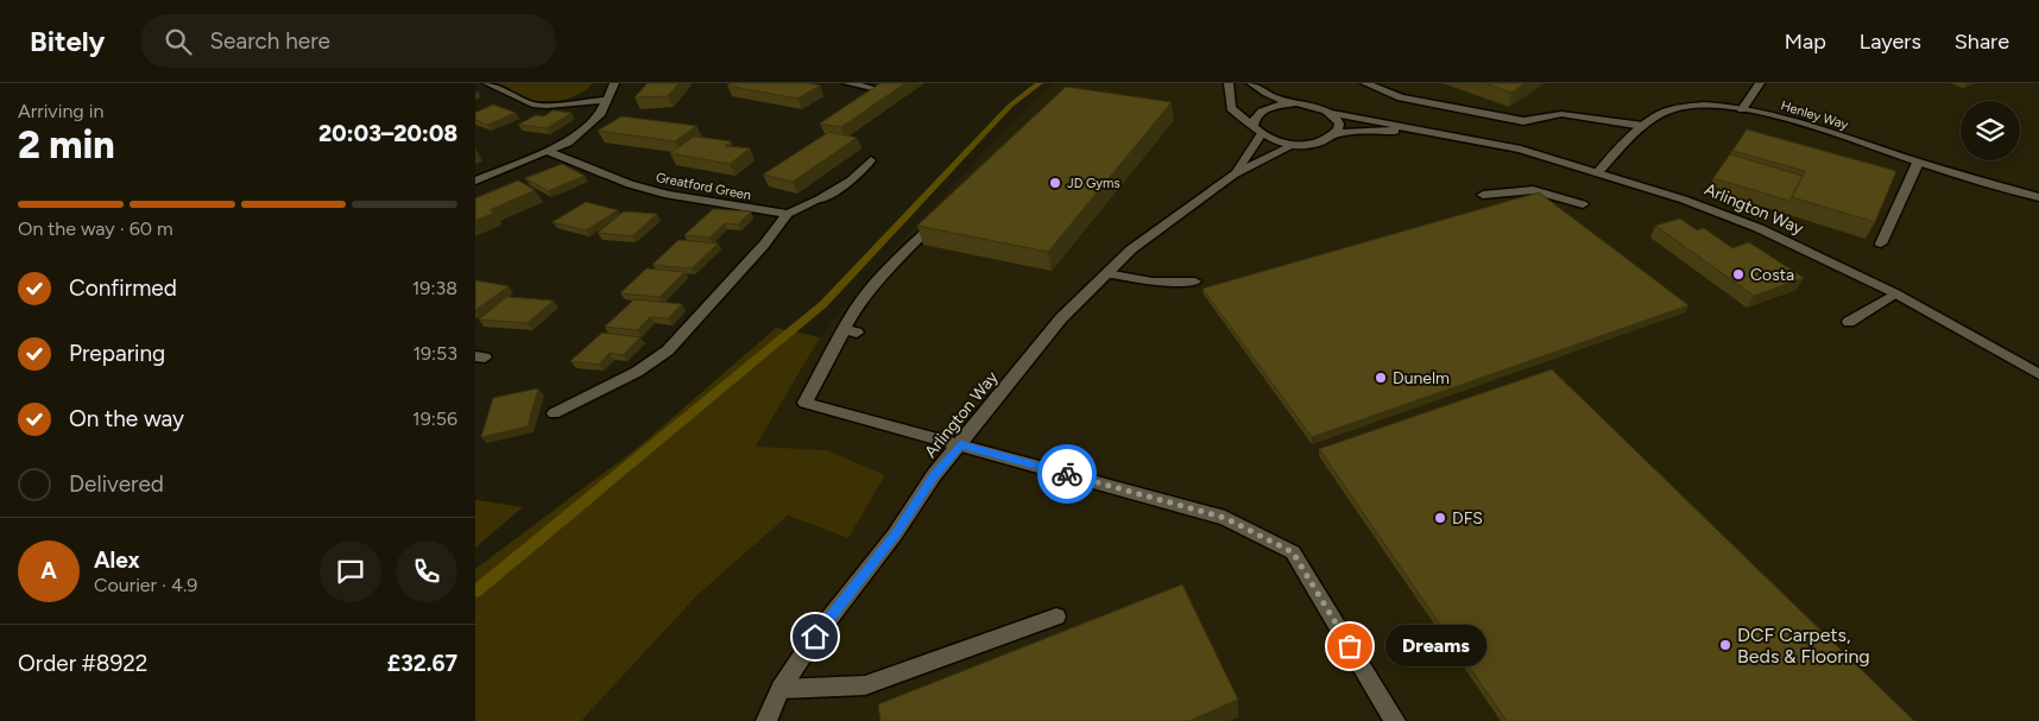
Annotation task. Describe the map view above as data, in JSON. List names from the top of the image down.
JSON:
{
  "streets": {
    "street": ["Henley Way", "Greatford Green", "Arlington Way"]
  },
  "crossings": [
    ["Henley Way", "Arlington Way"]
  ],
  "places": [
    "JD Gyms",
    "Costa",
    "Dunelm",
    "DFS",
    "DCF Carpets, Beds & Flooring",
    "Dreams"
  ],
  "page": {
    "header": "Bitely",
    "search": "Search here",
    "nav": ["Map", "Layers", "Share"],
    "heading": ["2 min", "Arriving in", "20:03–20:08"],
    "panel": [
      "Alex",
      "Courier · 4.9",
      "Order #8922",
      "£32.67"
    ],
    "bar": "On the way · 60 m",
    "list": [
      ["Confirmed", "19:38"],
      ["Preparing", "19:53"],
      ["On the way", "19:56"],
      "Delivered"
    ],
    "round": "A",
    "bubble": "Dreams"
  }
}
